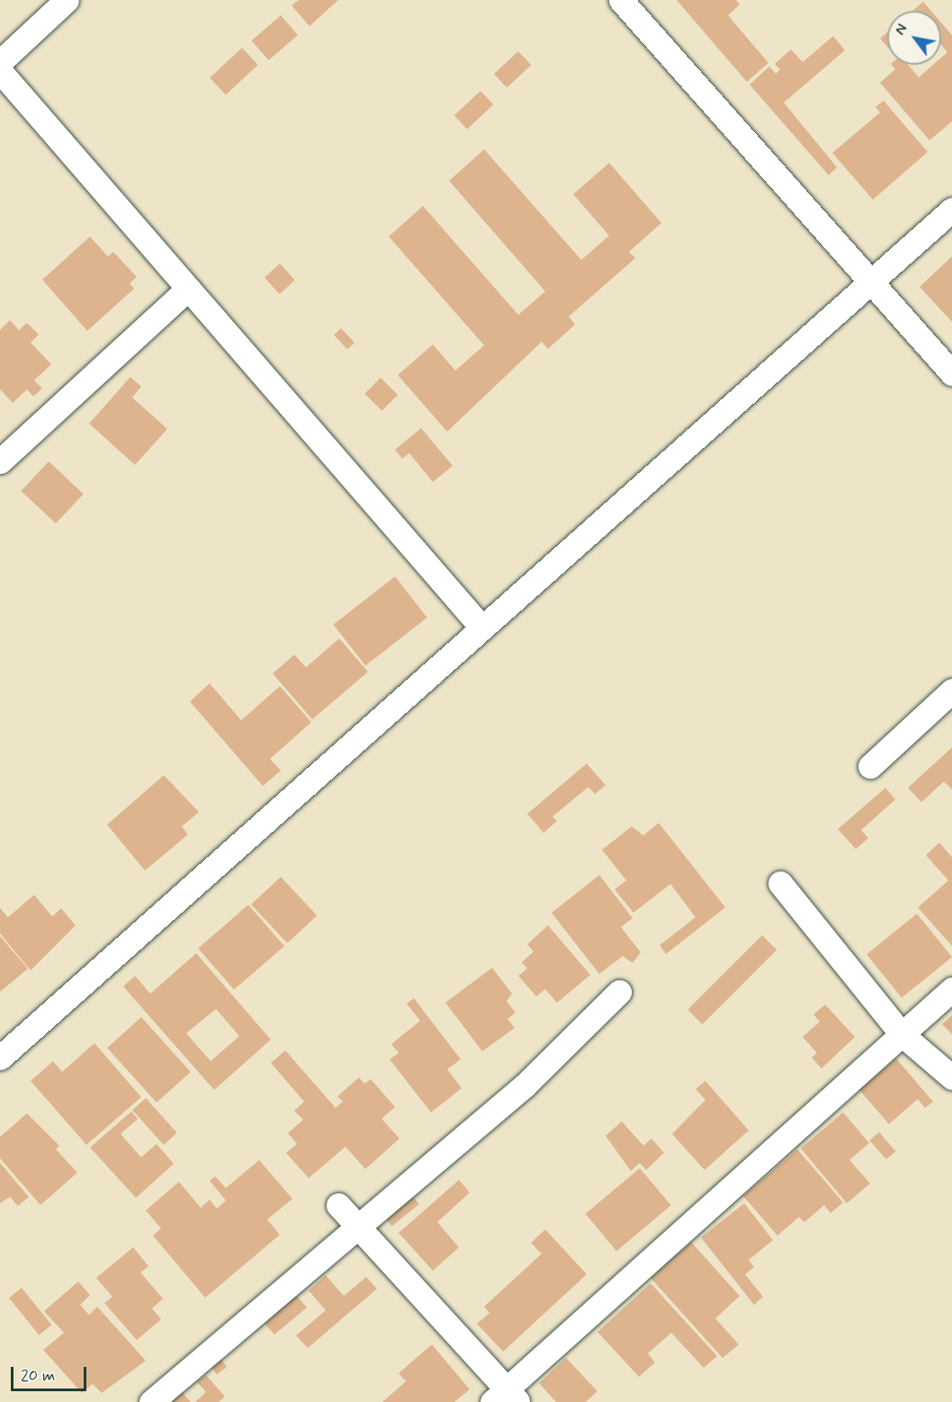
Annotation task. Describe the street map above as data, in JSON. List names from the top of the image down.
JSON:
{
  "scale_bar": "20 m",
  "north": "top left"
}
